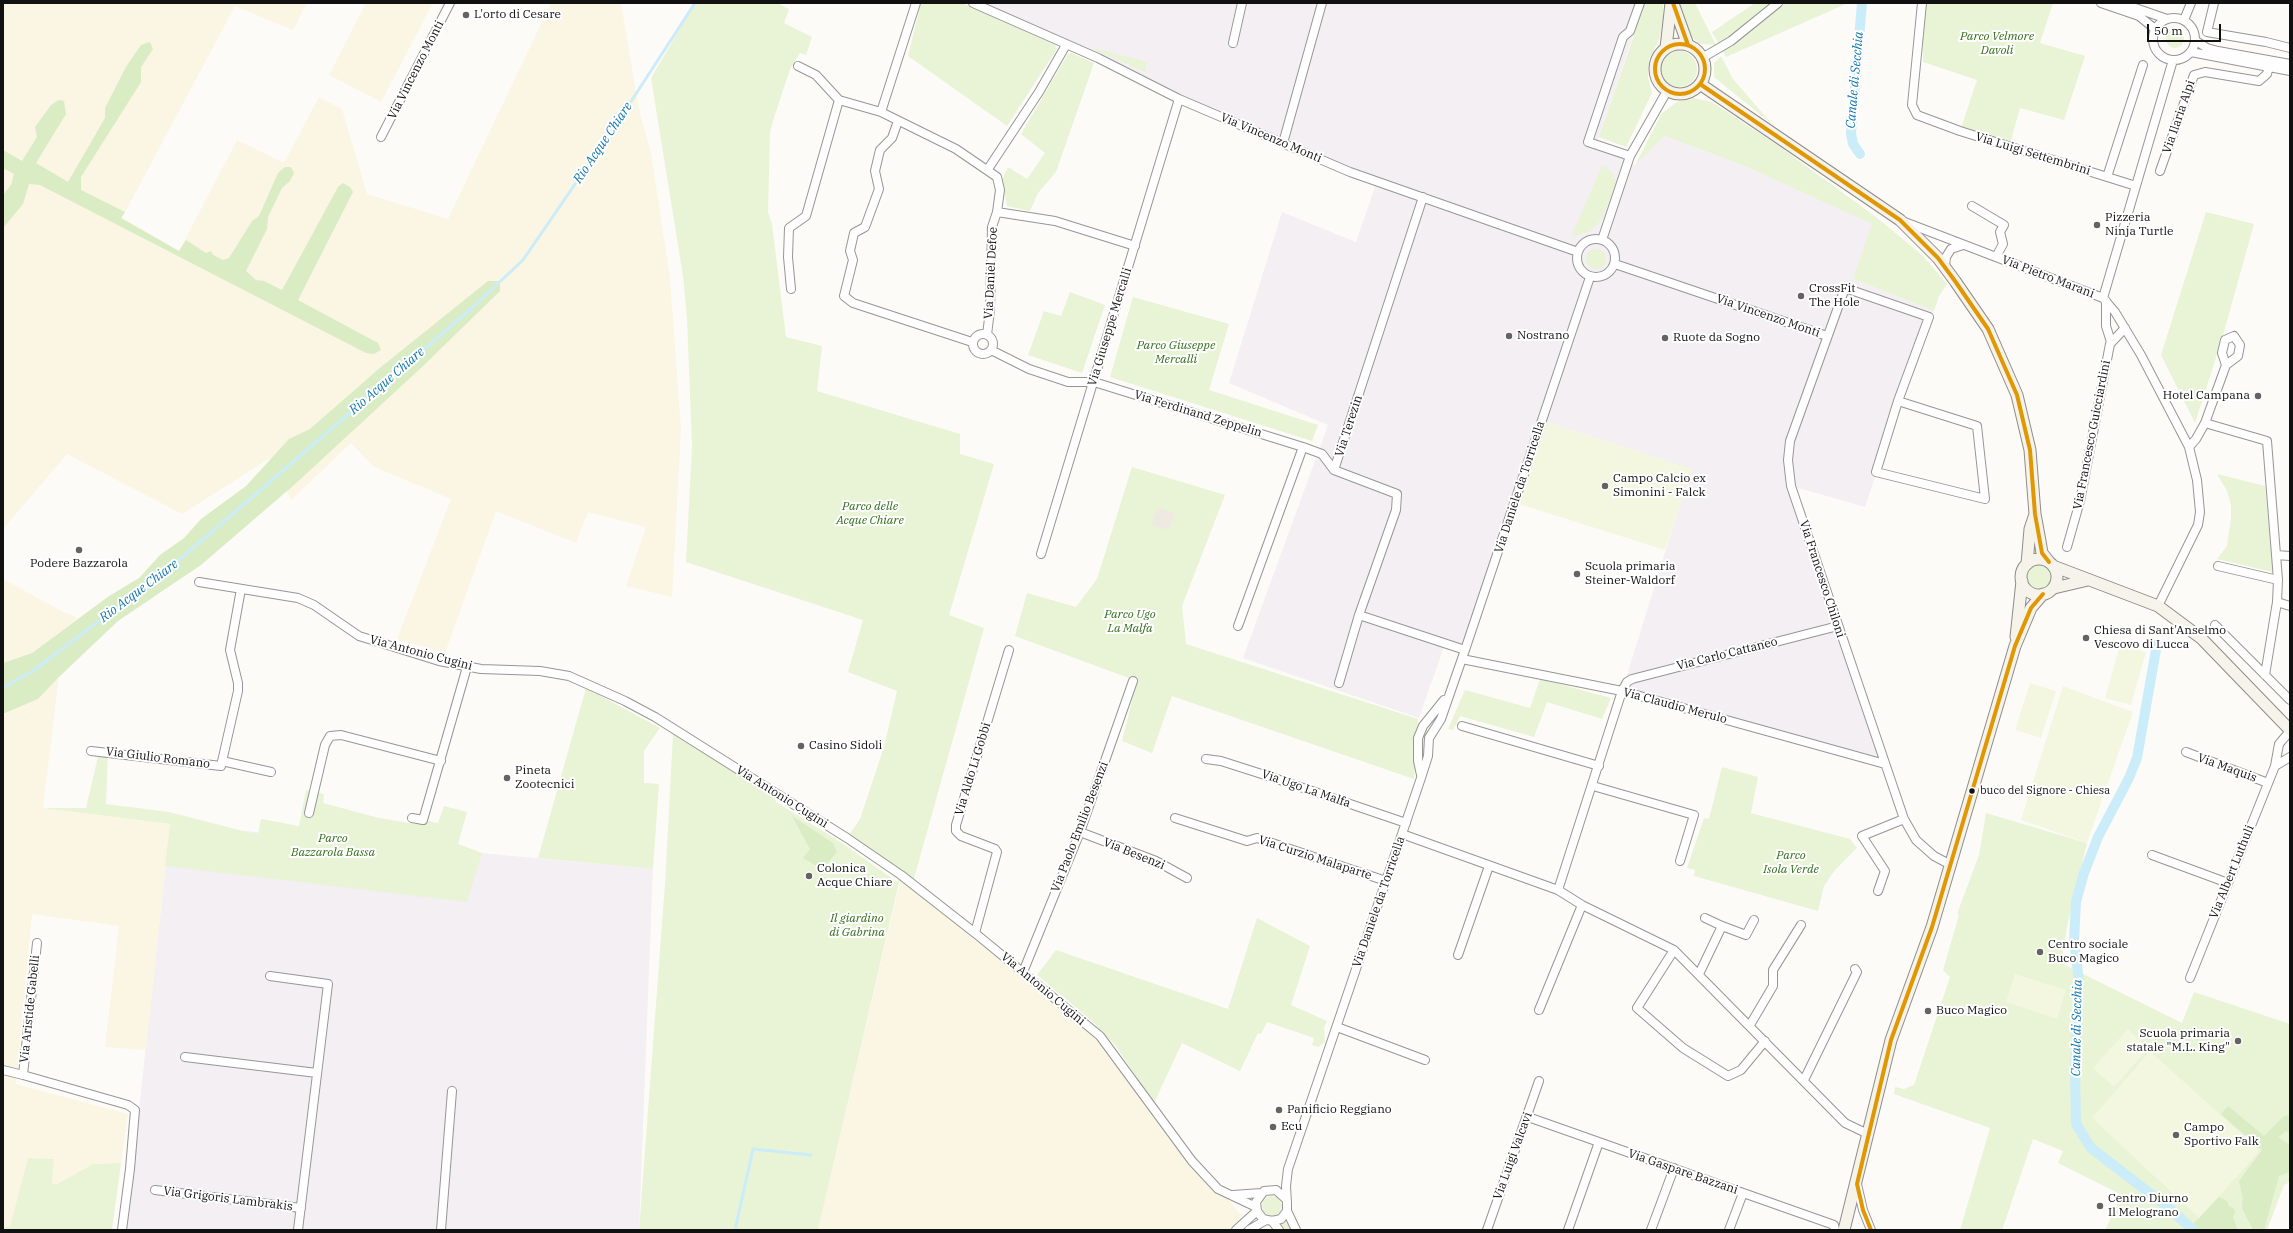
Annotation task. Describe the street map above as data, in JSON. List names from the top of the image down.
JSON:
{
  "streets": {
    "street": [
      "Via Vincenzo Monti",
      "Via Ilaria Alpi",
      "Via Luigi Settembrini",
      "Via Daniel Defoe",
      "Via Pietro Marani",
      "Via Giuseppe Mercalli",
      "Via Ferdinand Zeppelin",
      "Via Terezin",
      "Via Francesco Guicciardini",
      "Via Daniele da Torricella",
      "Via Francesco Chiloni",
      "Via Antonio Cugini",
      "Via Carlo Cattaneo",
      "Via Claudio Merulo",
      "Via Giulio Romano",
      "Via Maquis",
      "Via Aldo Li Gobbi",
      "Via Ugo La Malfa",
      "Via Paolo Emilio Besenzi",
      "Via Besenzi",
      "Via Curzio Malaparte",
      "Via Albert Luthuli",
      "Via Aristide Gabelli",
      "Via Luigi Valcavi",
      "Via Gaspare Bazzani",
      "Via Grigoris Lambrakis"
    ]
  },
  "crossings": [
    ["Via Vincenzo Monti", "Via Giuseppe Mercalli"],
    ["Via Vincenzo Monti", "Via Terezin"],
    ["Via Vincenzo Monti", "Via Daniele da Torricella"],
    ["Via Vincenzo Monti", "Via Francesco Chiloni"],
    ["Via Giuseppe Mercalli", "Via Ferdinand Zeppelin"],
    ["Via Ferdinand Zeppelin", "Via Terezin"],
    ["Via Daniele da Torricella", "Via Antonio Cugini"],
    ["Via Daniele da Torricella", "Via Claudio Merulo"],
    ["Via Daniele da Torricella", "Via Ugo La Malfa"],
    ["Via Daniele da Torricella", "Via Curzio Malaparte"],
    ["Via Francesco Chiloni", "Via Carlo Cattaneo"],
    ["Via Francesco Chiloni", "Via Claudio Merulo"],
    ["Via Antonio Cugini", "Via Giulio Romano"],
    ["Via Antonio Cugini", "Via Aldo Li Gobbi"],
    ["Via Antonio Cugini", "Via Paolo Emilio Besenzi"],
    ["Via Carlo Cattaneo", "Via Claudio Merulo"],
    ["Via Maquis", "Via Albert Luthuli"],
    ["Via Paolo Emilio Besenzi", "Via Besenzi"],
    ["Via Luigi Valcavi", "Via Gaspare Bazzani"]
  ],
  "water": ["Canale di Secchia", "Rio Acque Chiare"],
  "parks": [
    "Parco Velmore Davoli",
    "Parco Giuseppe Mercalli",
    "Parco delle Acque Chiare",
    "Parco Ugo La Malfa",
    "Parco Bazzarola Bassa",
    "Parco Isola Verde",
    "Il giardino di Gabrina"
  ],
  "places": [
    "L'orto di Cesare",
    "Pizzeria Ninja Turtle",
    "CrossFit The Hole",
    "Nostrano",
    "Ruote da Sogno",
    "Hotel Campana",
    "Campo Calcio ex Simonini - Falck",
    "Podere Bazzarola",
    "Scuola primaria Steiner-Waldorf",
    "Chiesa di Sant'Anselmo Vescovo di Lucca",
    "Casino Sidoli",
    "Pineta Zootecnici",
    "buco del Signore - Chiesa",
    "Colonica Acque Chiare",
    "Centro sociale Buco Magico",
    "Buco Magico",
    "Scuola primaria statale \"M.L. King\"",
    "Panificio Reggiano",
    "Ecu",
    "Campo Sportivo Falk",
    "Centro Diurno Il Melograno"
  ],
  "scale_bar": "50 m"
}
